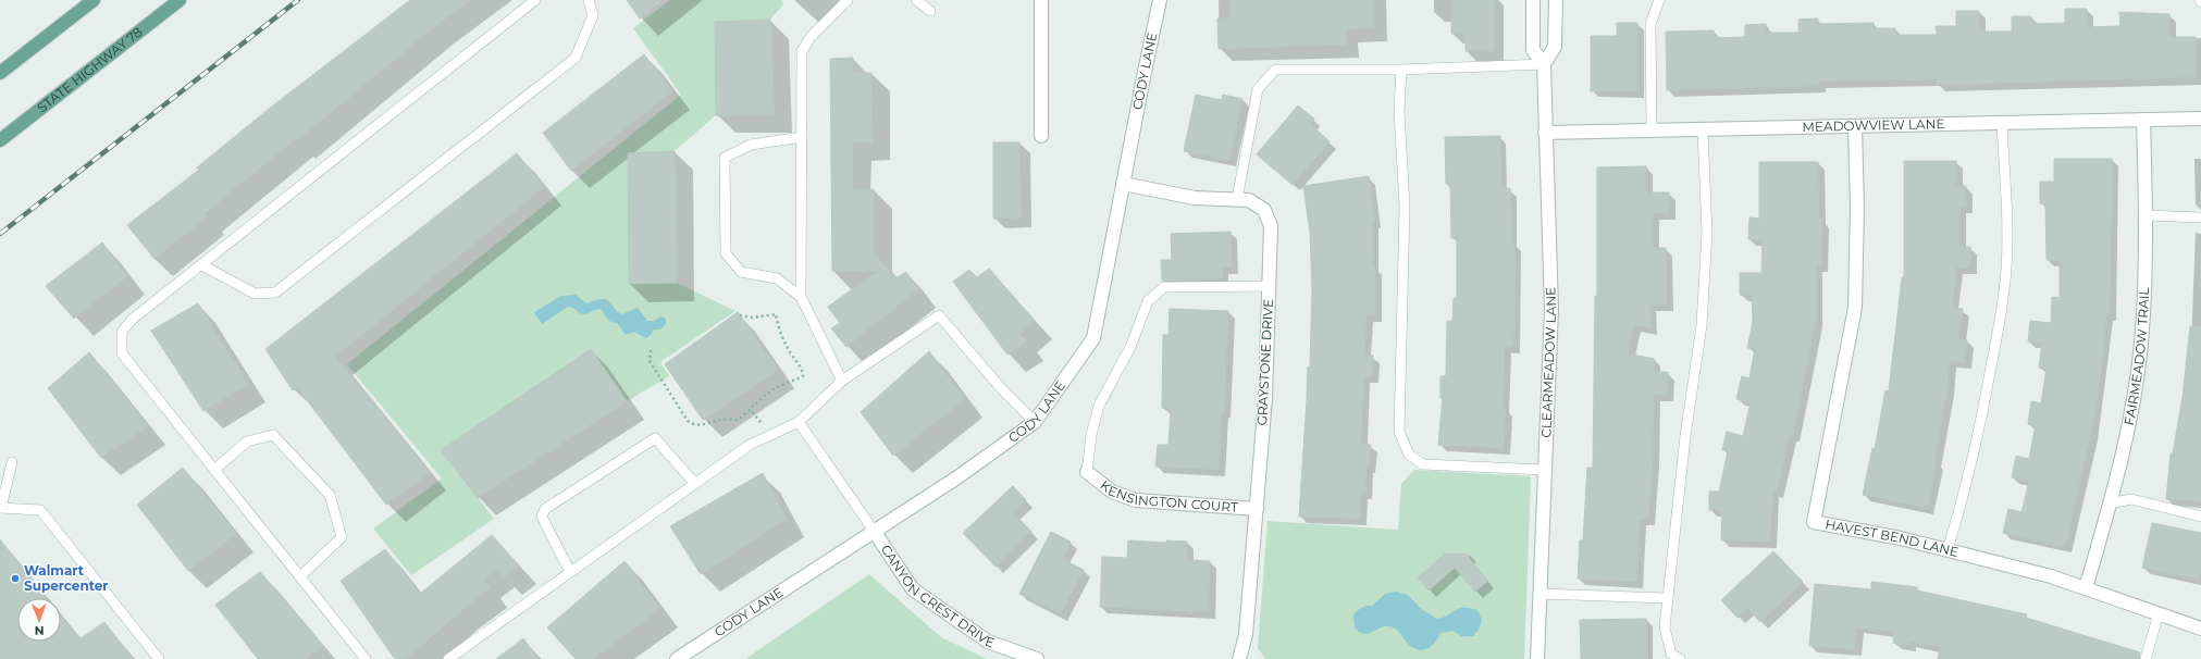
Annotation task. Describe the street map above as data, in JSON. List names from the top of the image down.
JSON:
{
  "streets": {
    "main road": ["STATE HIGHWAY 78"],
    "street": [
      "CODY LANE",
      "MEADOWVIEW LANE",
      "FAIRMEADOW TRAIL",
      "GRAYSTONE DRIVE",
      "CLEARMEADOW LANE",
      "KENSINGTON COURT",
      "HAVEST BEND LANE",
      "CANYON CREST DRIVE"
    ]
  },
  "crossings": [
    ["CODY LANE", "GRAYSTONE DRIVE"],
    ["CODY LANE", "CANYON CREST DRIVE"],
    ["MEADOWVIEW LANE", "FAIRMEADOW TRAIL"],
    ["MEADOWVIEW LANE", "CLEARMEADOW LANE"],
    ["MEADOWVIEW LANE", "HAVEST BEND LANE"],
    ["FAIRMEADOW TRAIL", "HAVEST BEND LANE"],
    ["GRAYSTONE DRIVE", "KENSINGTON COURT"]
  ],
  "places": ["Walmart Supercenter"],
  "north": "bottom"
}
